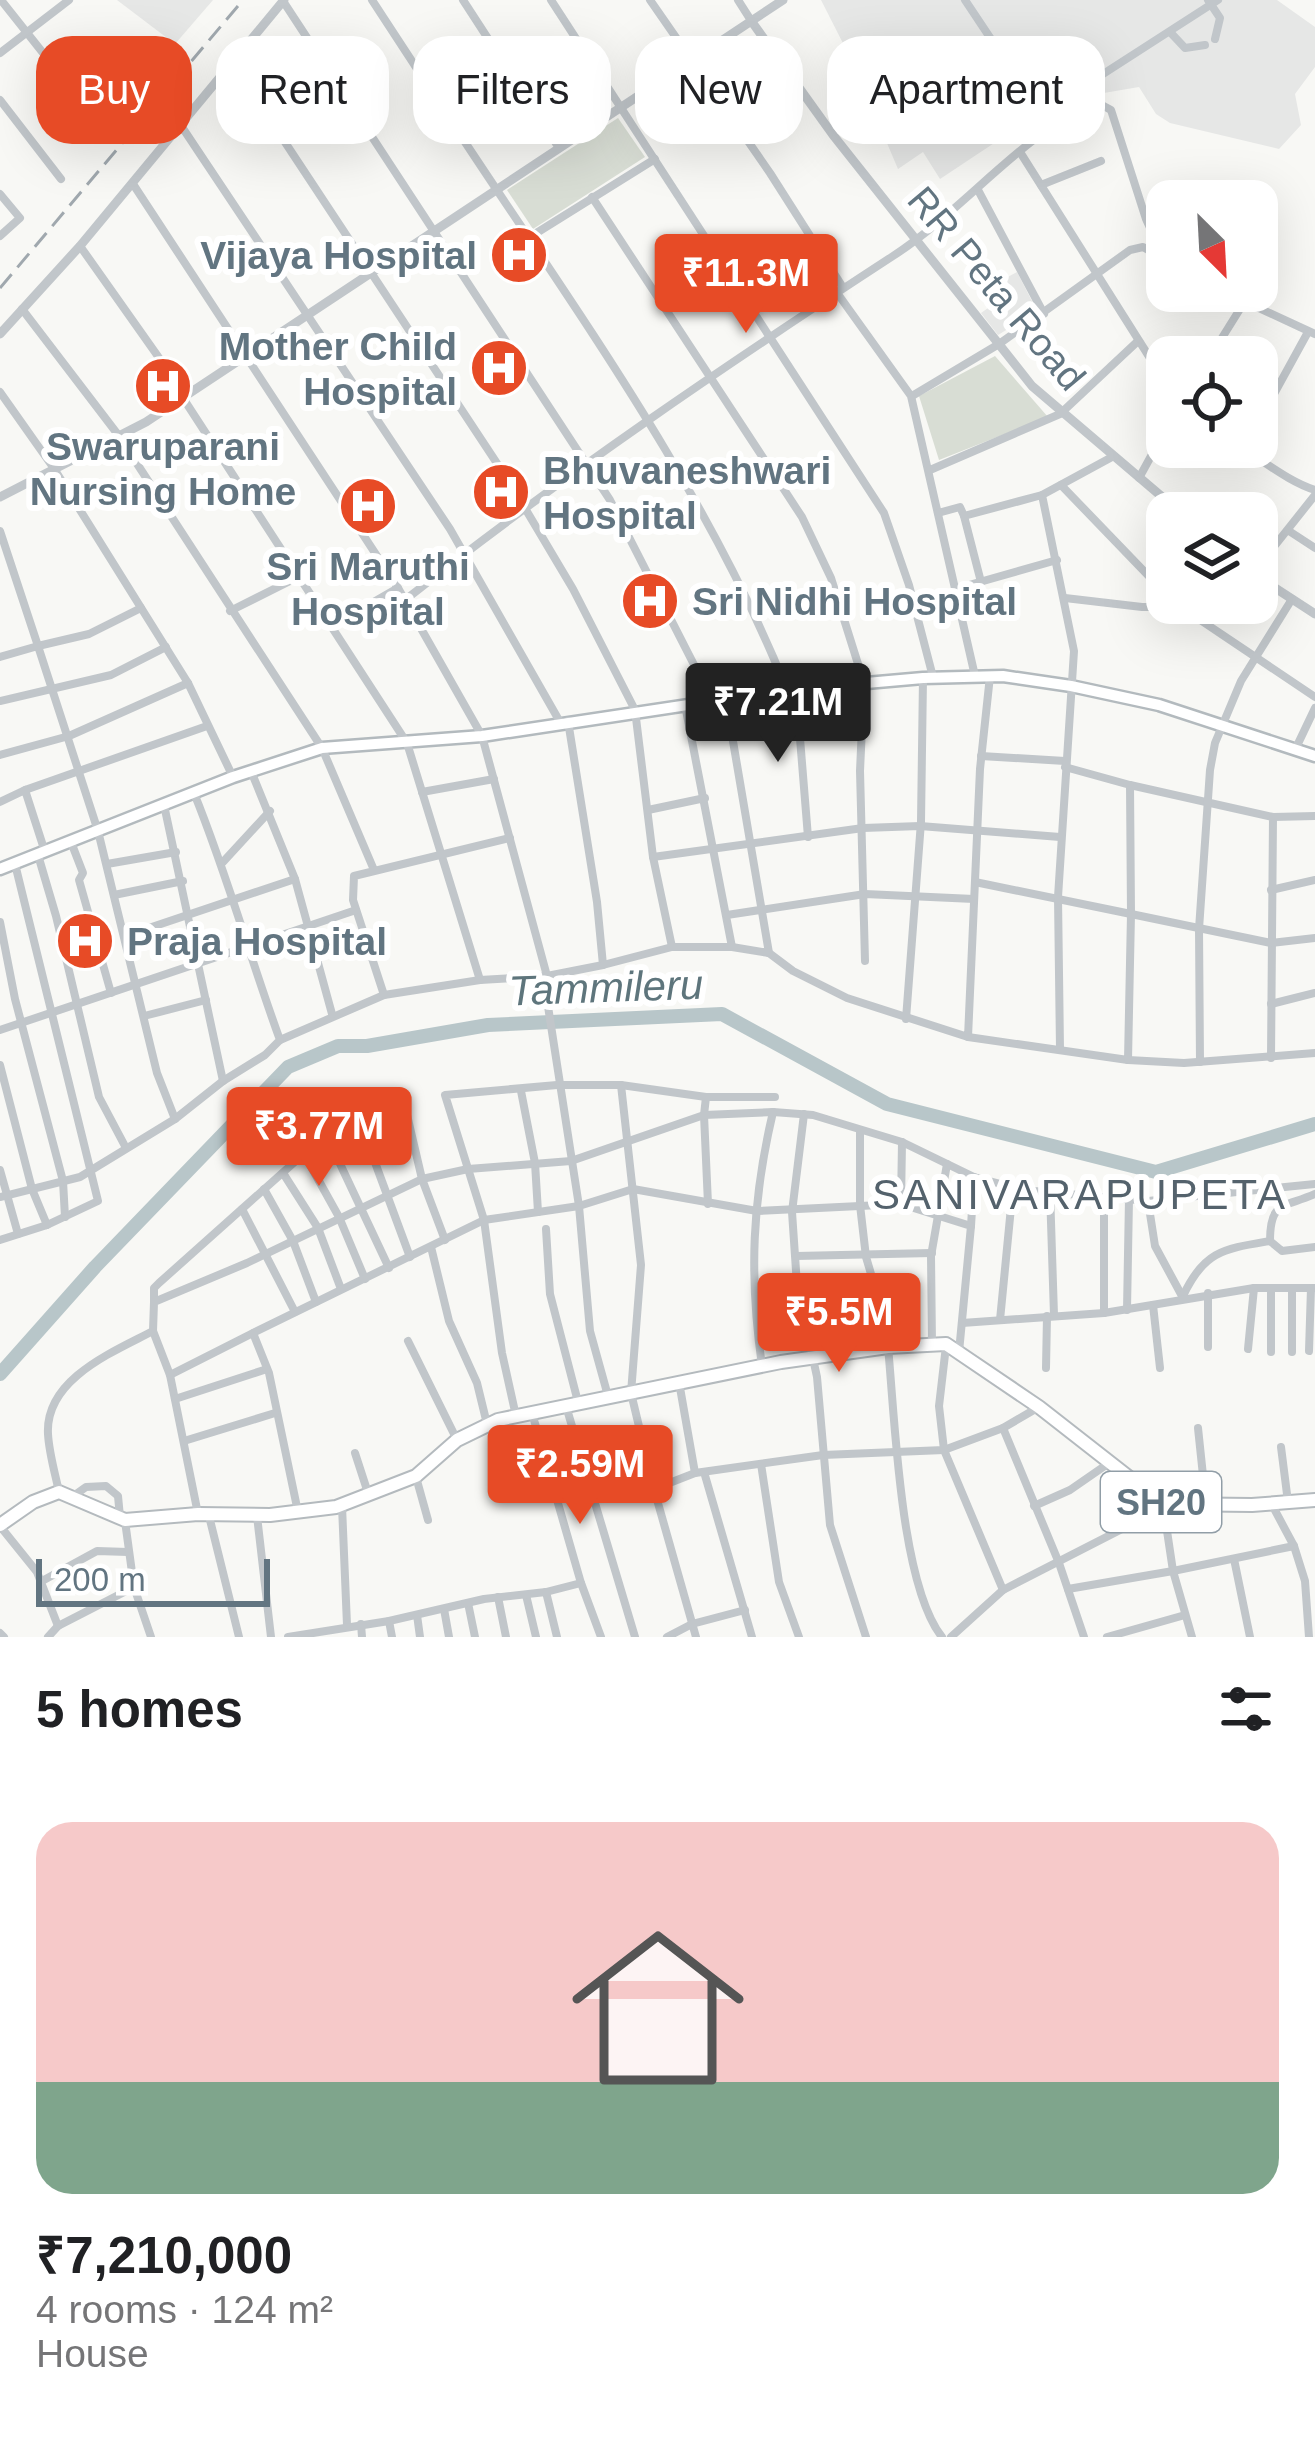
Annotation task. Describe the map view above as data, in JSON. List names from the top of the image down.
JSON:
{
  "streets": {
    "main road": ["SH20"],
    "street": ["RR Peta Road"]
  },
  "districts": ["SANIVARAPUPETA"],
  "water": ["Tammileru"],
  "places": {
    "hospital": [
      "Vijaya Hospital",
      "Mother Child Hospital",
      "Swaruparani Nursing Home",
      "Bhuvaneshwari Hospital",
      "Sri Maruthi Hospital",
      "Sri Nidhi Hospital",
      "Praja Hospital"
    ]
  },
  "scale_bar": "200 m",
  "north": "bottom right",
  "page": {
    "chip": [
      "Buy",
      "Rent",
      "Filters",
      "New",
      "Apartment"
    ],
    "price": [
      "₹11.3M",
      "₹7.21M",
      "₹3.77M",
      "₹5.5M",
      "₹2.59M"
    ],
    "scale": "200 m",
    "heading": "5 homes",
    "list": [
      {
        "name": "₹7,210,000",
        "note": "4 rooms · 124 m² · House"
      }
    ]
  }
}
